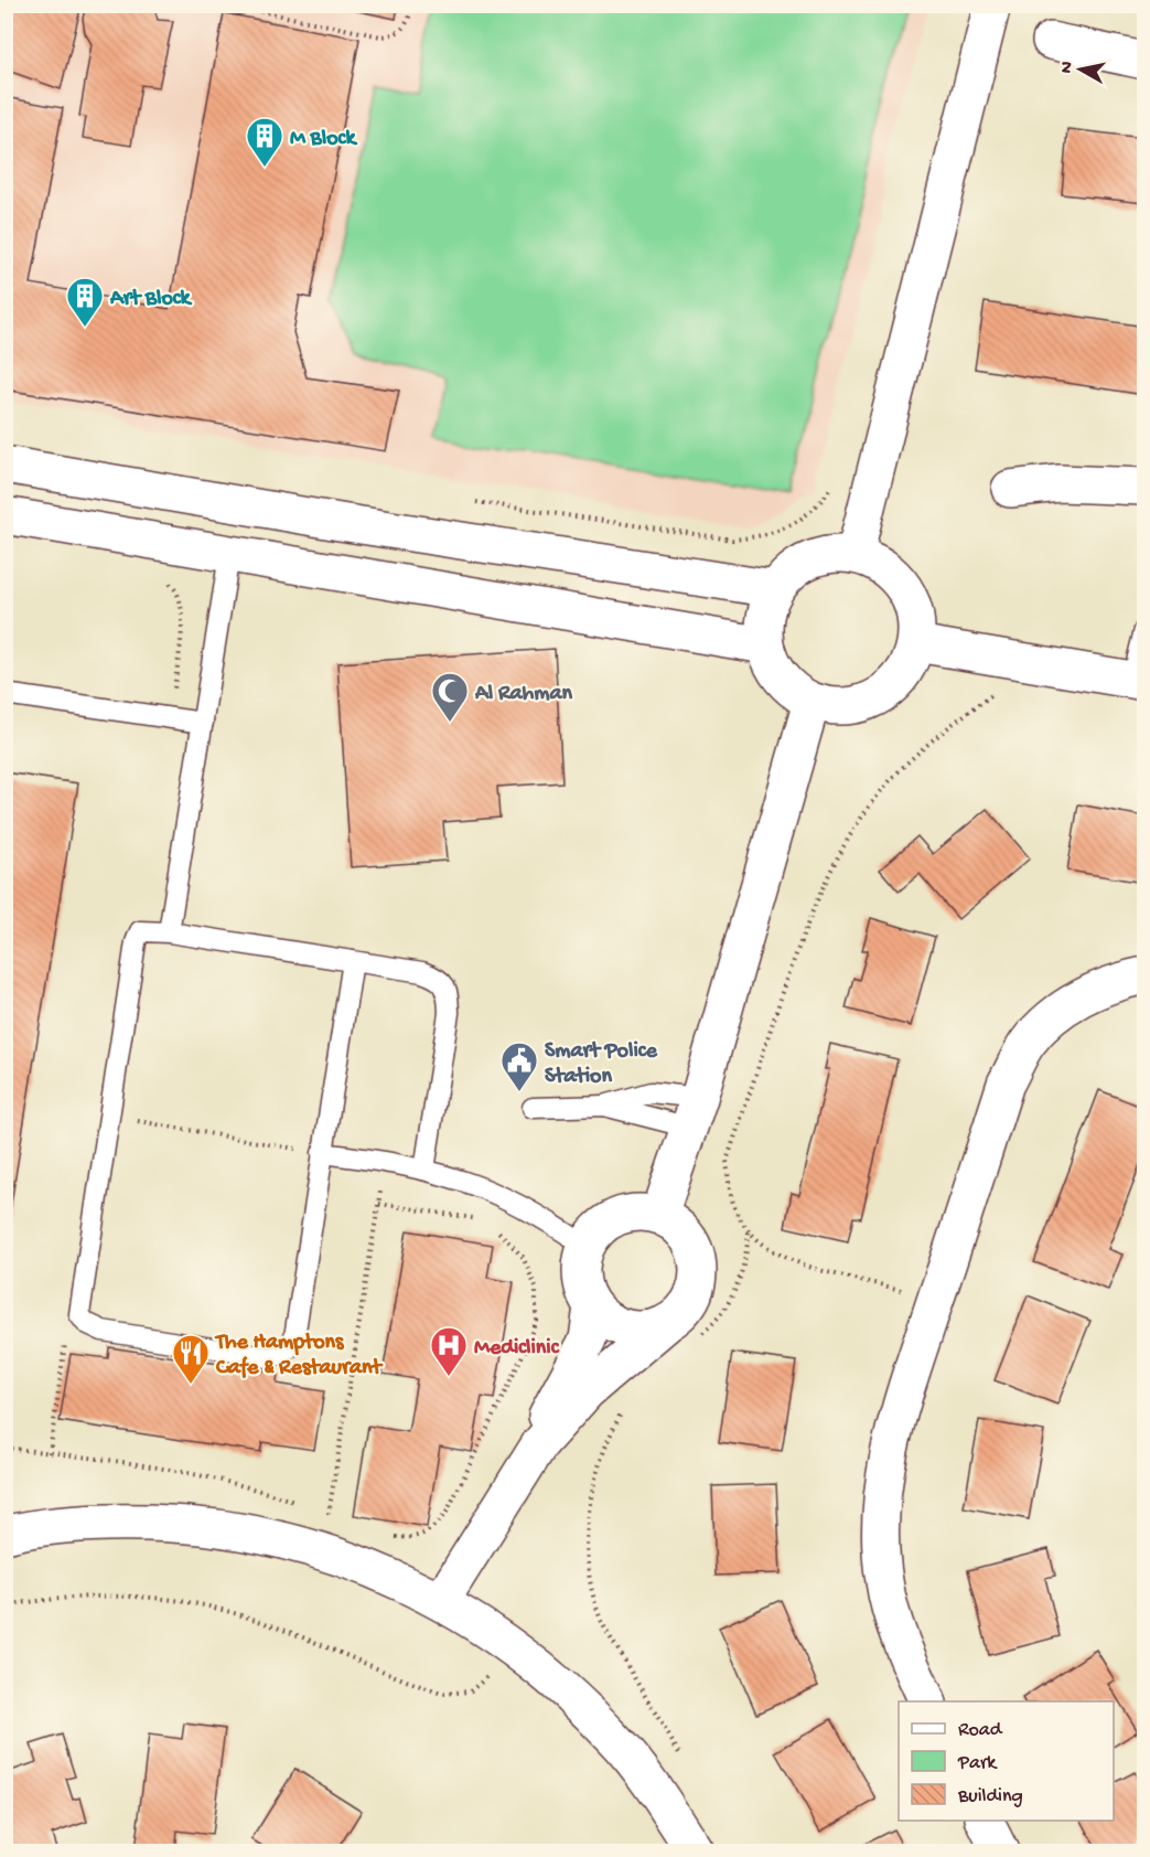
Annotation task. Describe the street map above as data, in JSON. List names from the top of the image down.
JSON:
{
  "places": {
    "building": ["M Block", "Art Block"],
    "mosque": ["Al Rahman"],
    "public building": ["Smart Police Station"],
    "hospital": ["Mediclinic"],
    "restaurant": ["The Hamptons Cafe & Restaurant"]
  },
  "legend": ["Road", "Park", "Building"],
  "north": "left"
}
